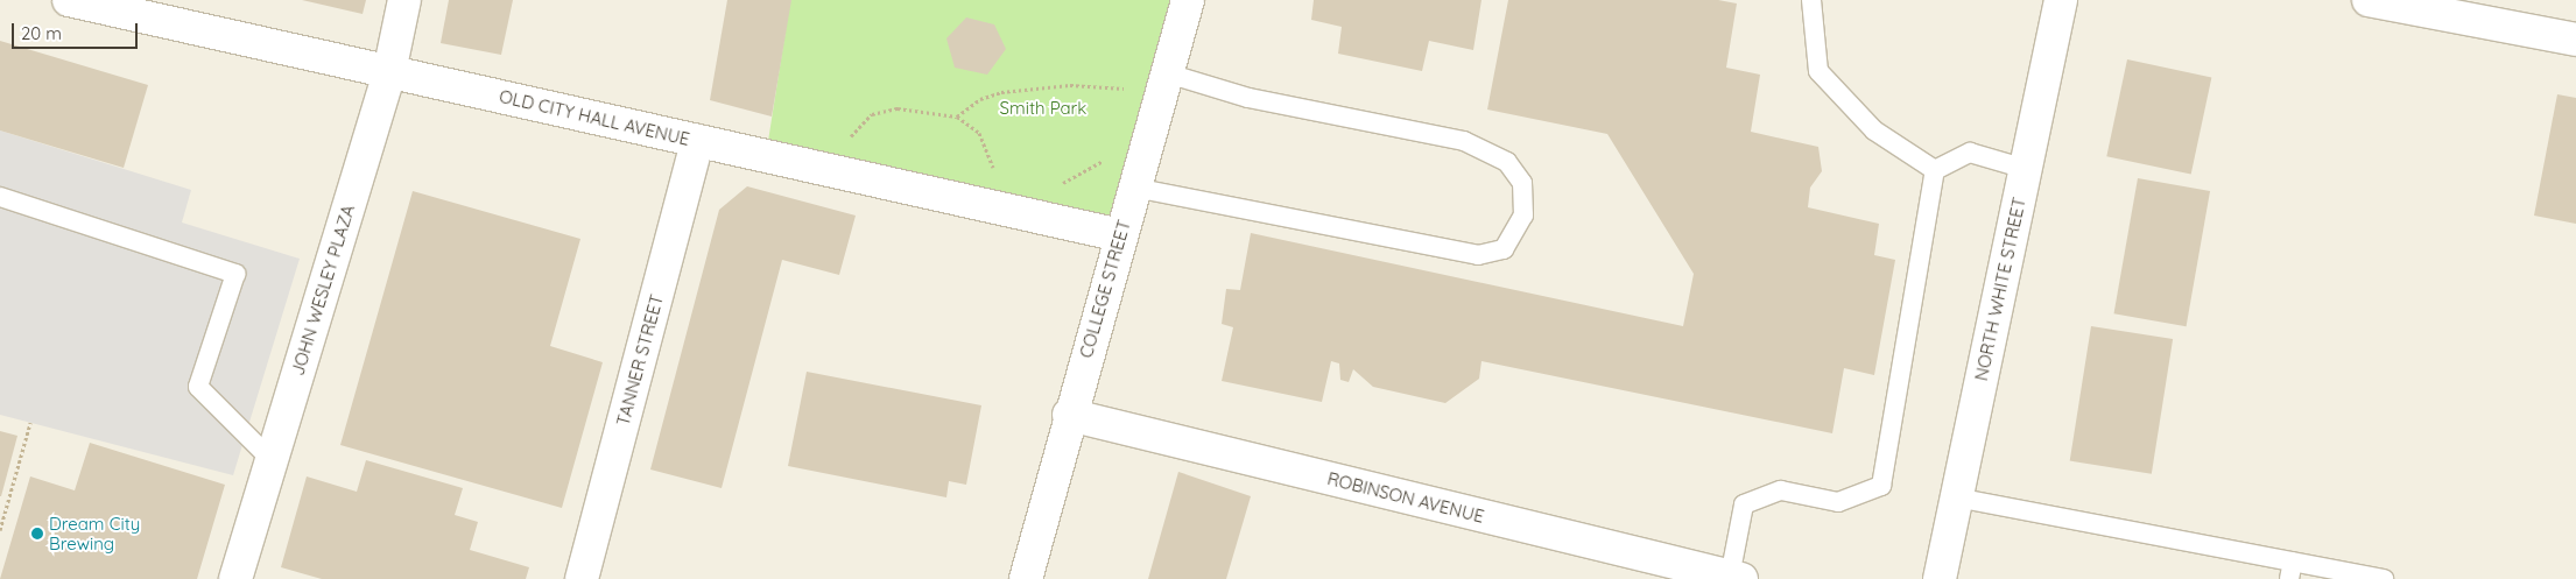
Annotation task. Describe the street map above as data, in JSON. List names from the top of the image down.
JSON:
{
  "streets": {
    "street": [
      "OLD CITY HALL AVENUE",
      "COLLEGE STREET",
      "NORTH WHITE STREET",
      "JOHN WESLEY PLAZA",
      "TANNER STREET",
      "ROBINSON AVENUE"
    ]
  },
  "crossings": [
    ["OLD CITY HALL AVENUE", "COLLEGE STREET"],
    ["OLD CITY HALL AVENUE", "JOHN WESLEY PLAZA"],
    ["OLD CITY HALL AVENUE", "TANNER STREET"],
    ["COLLEGE STREET", "ROBINSON AVENUE"]
  ],
  "parks": ["Smith Park"],
  "places": ["Dream City Brewing"],
  "scale_bar": "20 m"
}
